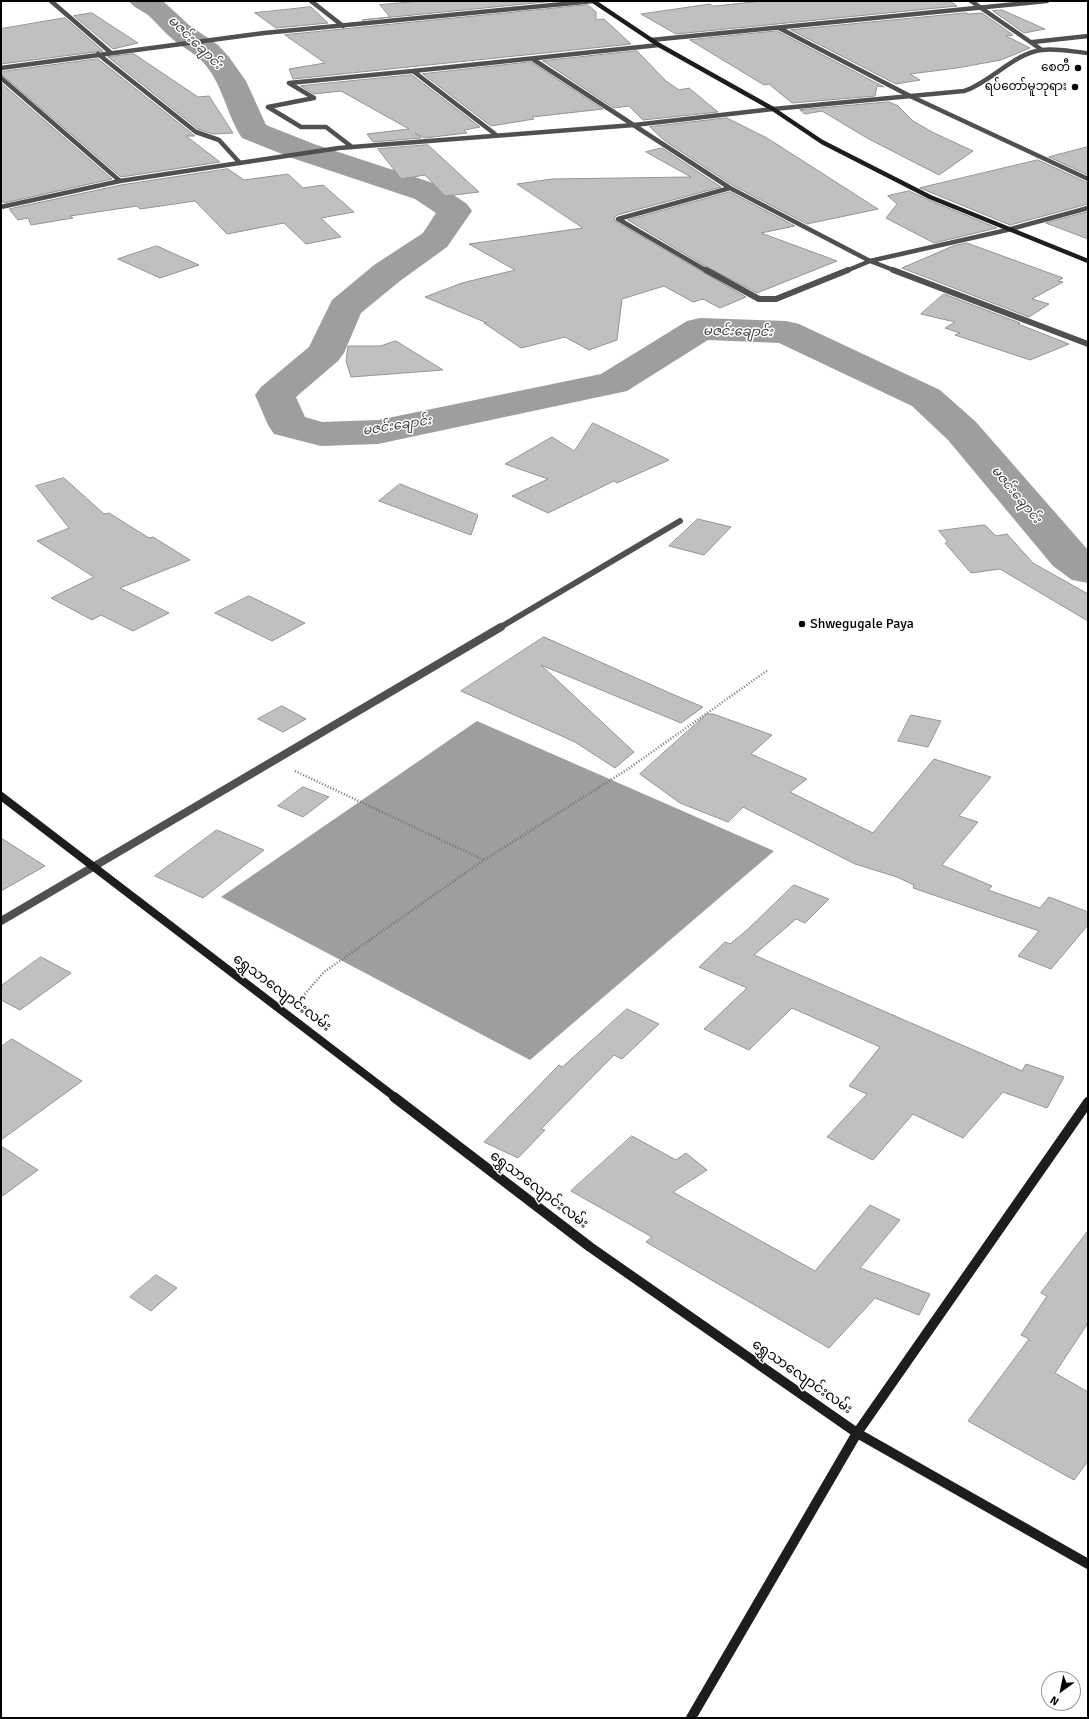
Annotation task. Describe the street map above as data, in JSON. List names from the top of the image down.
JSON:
{
  "streets": {
    "street": ["ရွှေသာလျောင်းလမ်း"]
  },
  "water": ["မဇင်းချောင်း"],
  "places": ["စေတီ", "ရပ်တော်မူဘုရား", "Shwegugale Paya"],
  "north": "bottom left"
}
